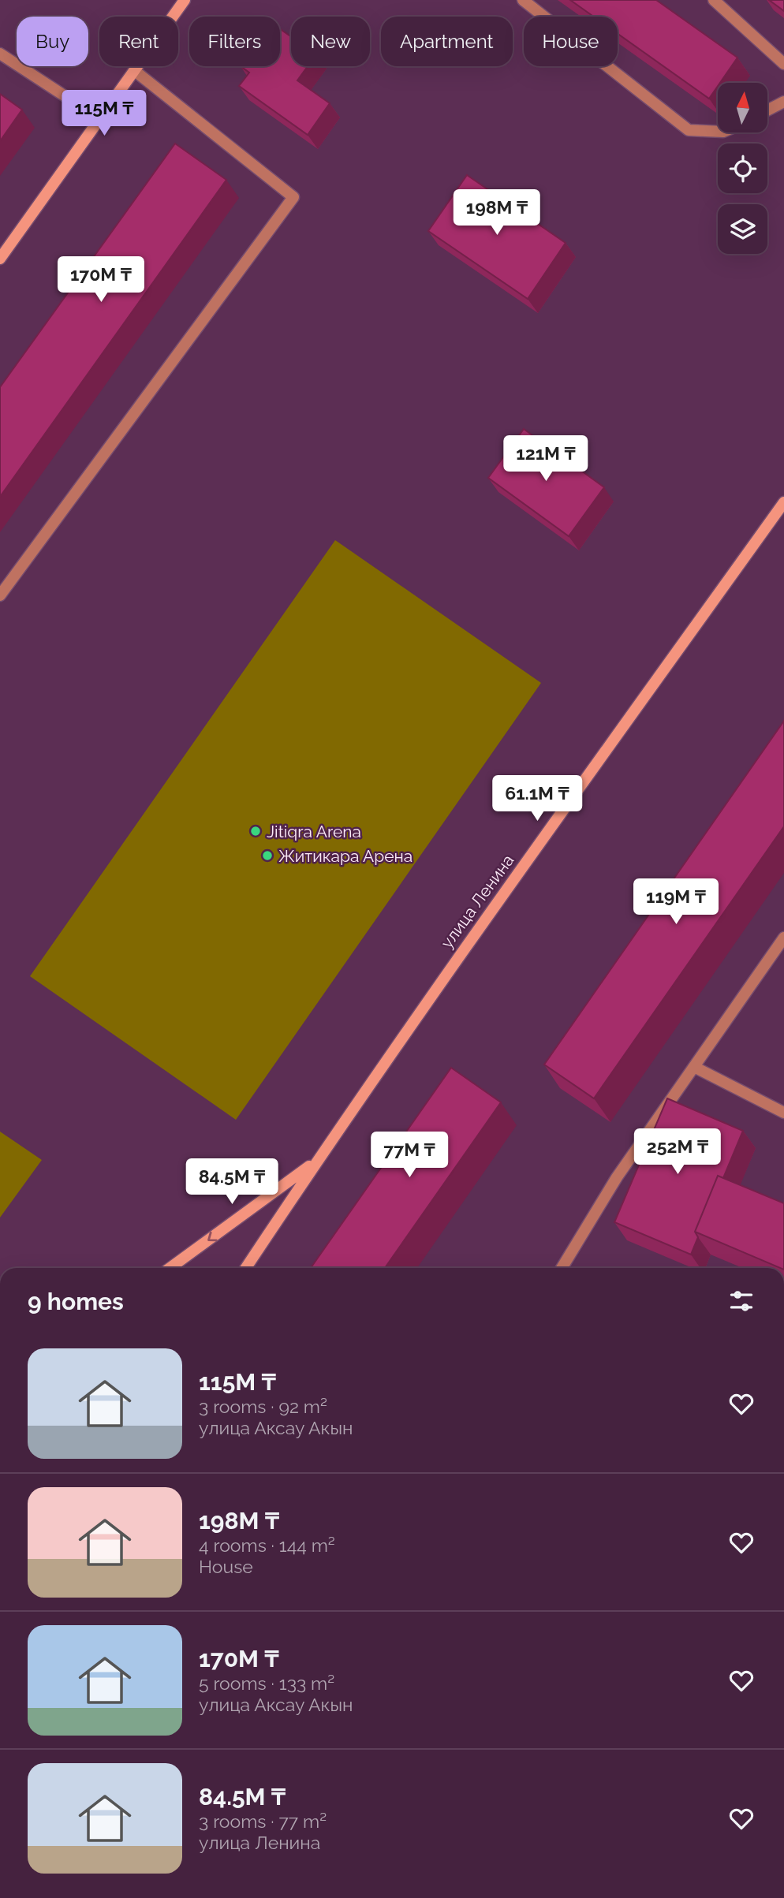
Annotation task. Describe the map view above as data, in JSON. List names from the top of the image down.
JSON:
{
  "streets": {
    "street": ["улица Ленина"]
  },
  "places": ["Jitiqra Arena", "Житикара Арена"],
  "north": "top",
  "page": {
    "chip": [
      "Buy",
      "Rent",
      "Filters",
      "New",
      "Apartment",
      "House"
    ],
    "price": [
      "115M ₸",
      "198M ₸",
      "170M ₸",
      "121M ₸",
      "61.1M ₸",
      "119M ₸",
      "252M ₸",
      "77M ₸",
      "84.5M ₸"
    ],
    "heading": "9 homes",
    "list": [
      {
        "name": "115M ₸",
        "note": "3 rooms · 92 m² · улица Аксау Акын"
      },
      {
        "name": "198M ₸",
        "note": "4 rooms · 144 m² · House"
      },
      {
        "name": "170M ₸",
        "note": "5 rooms · 133 m² · улица Аксау Акын"
      },
      {
        "name": "84.5M ₸",
        "note": "3 rooms · 77 m² · улица Ленина"
      }
    ]
  }
}
